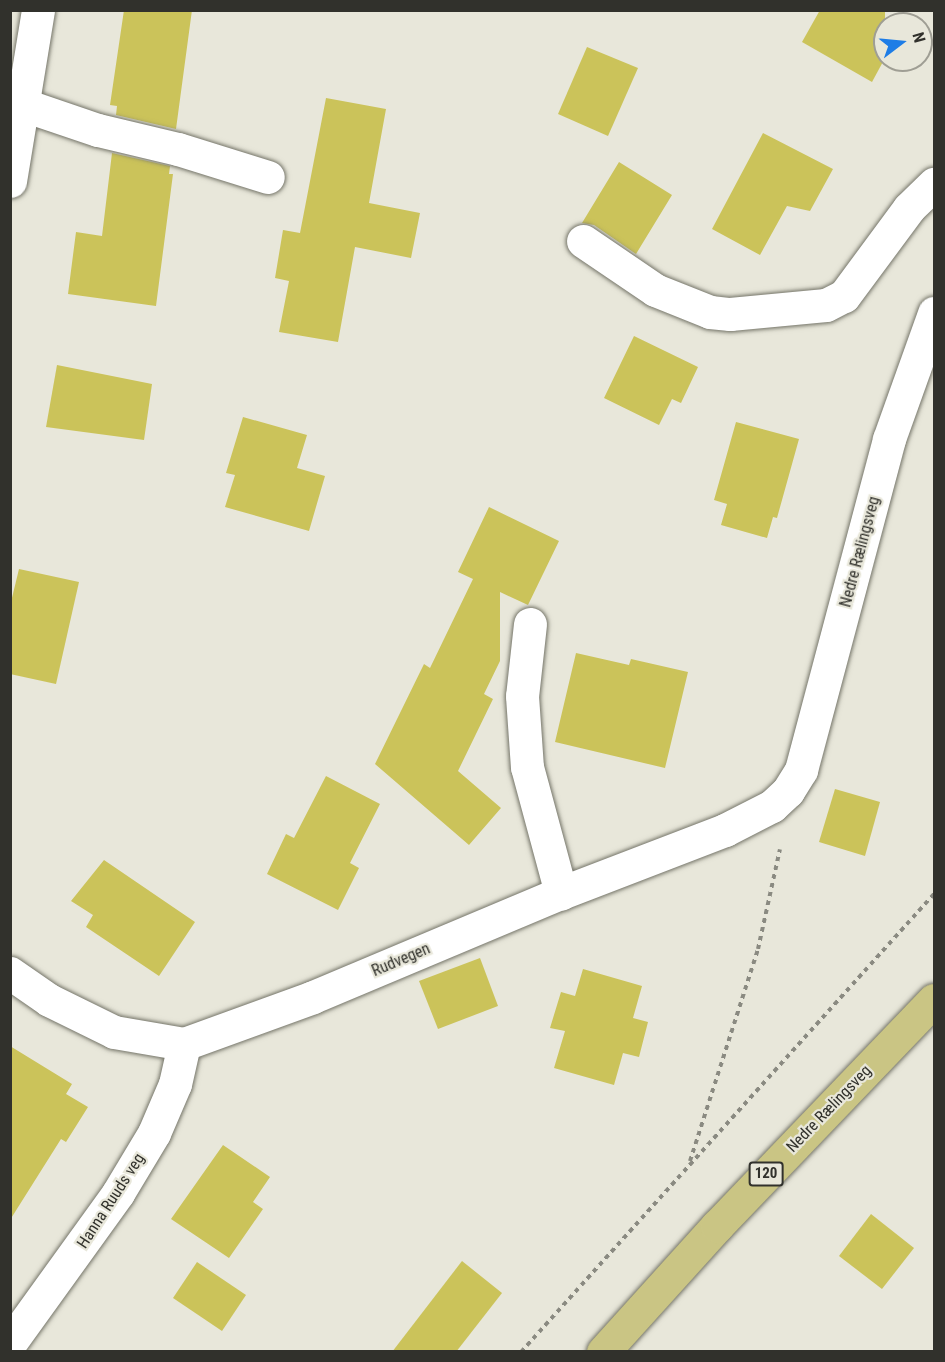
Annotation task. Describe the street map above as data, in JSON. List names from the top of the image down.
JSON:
{
  "streets": {
    "main road": ["Nedre Rælingsveg", "120"],
    "street": ["Rudvegen", "Hanna Ruuds veg"]
  },
  "crossings": [
    ["Nedre Rælingsveg", "Rudvegen"],
    ["Rudvegen", "Hanna Ruuds veg"]
  ],
  "north": "right"
}
